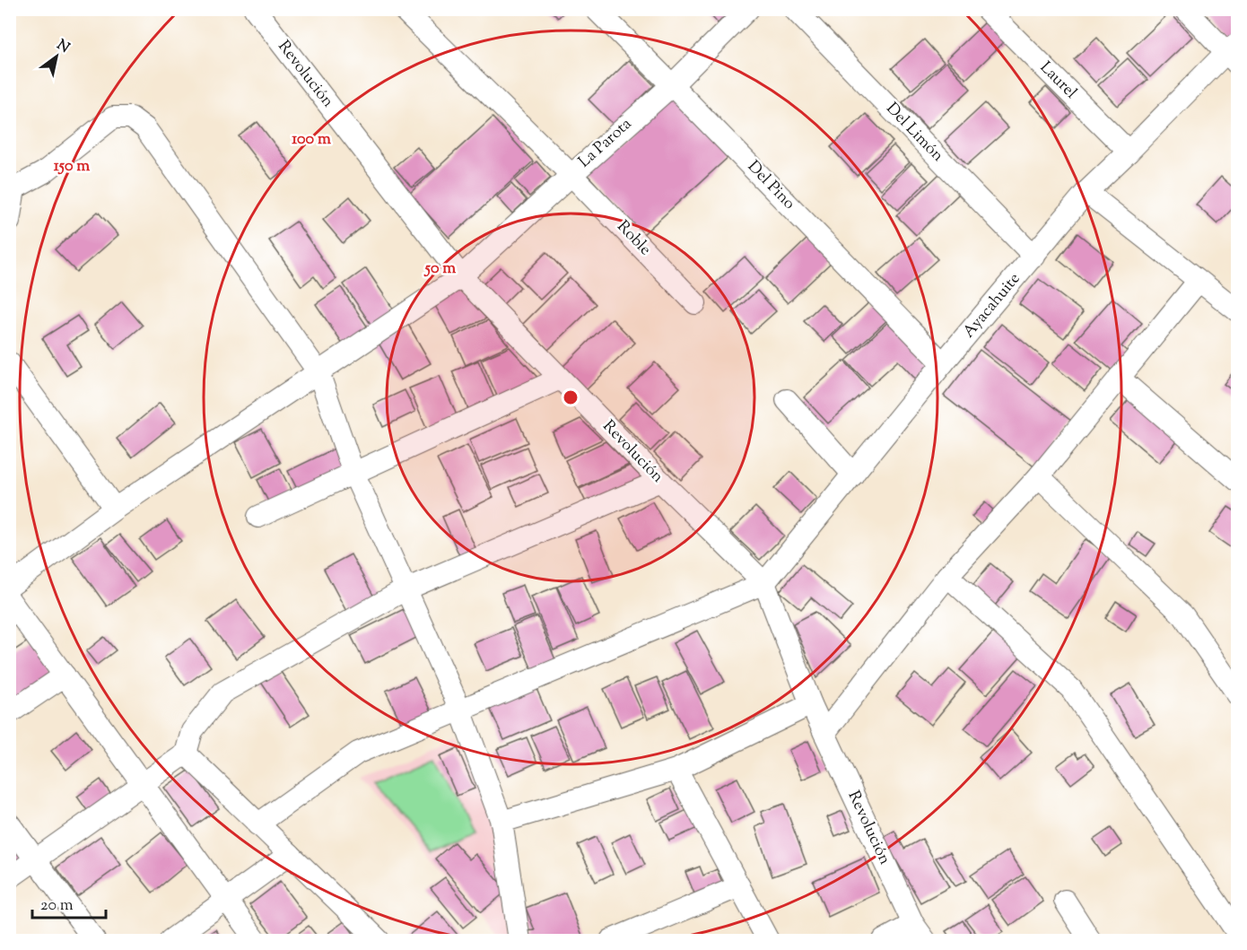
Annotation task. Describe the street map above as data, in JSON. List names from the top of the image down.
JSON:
{
  "streets": {
    "street": [
      "Revolución",
      "Laurel",
      "Del Limón",
      "La Parota",
      "Del Pino",
      "Roble",
      "Ayacahuite"
    ]
  },
  "crossings": [
    ["Revolución", "La Parota"],
    ["Revolución", "Ayacahuite"],
    ["Laurel", "Ayacahuite"],
    ["Del Limón", "Ayacahuite"],
    ["La Parota", "Del Pino"],
    ["La Parota", "Roble"],
    ["Del Pino", "Ayacahuite"]
  ],
  "scale_bar": "20 m",
  "north": "top right",
  "rings": ["100 m", "150 m", "50 m"]
}
